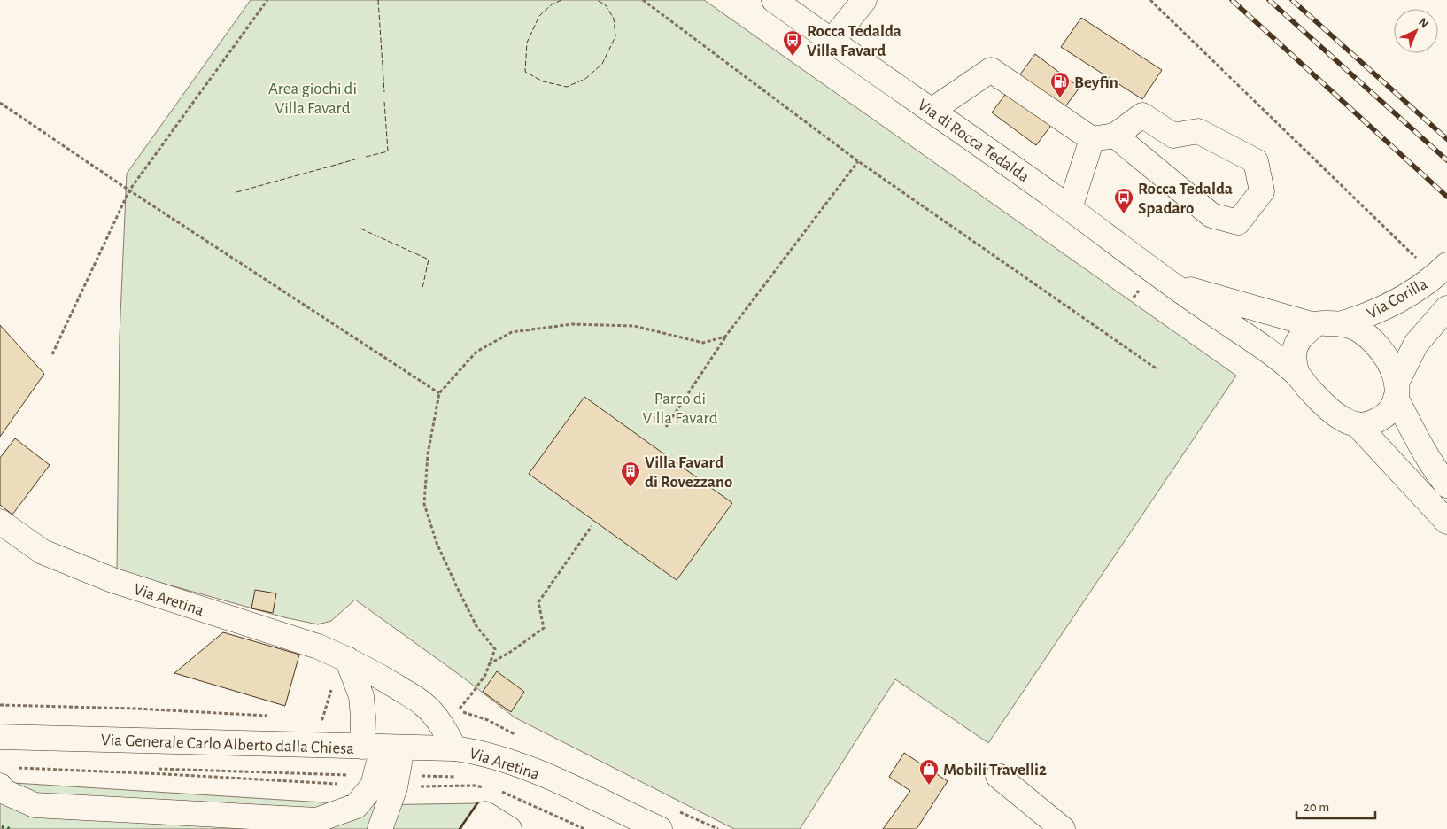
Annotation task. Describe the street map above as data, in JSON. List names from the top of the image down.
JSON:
{
  "streets": {
    "street": [
      "Via di Rocca Tedalda",
      "Via Corilla",
      "Via Aretina",
      "Via Generale Carlo Alberto dalla Chiesa"
    ]
  },
  "crossings": [
    ["Via di Rocca Tedalda", "Via Corilla"],
    ["Via Aretina", "Via Generale Carlo Alberto dalla Chiesa"]
  ],
  "parks": ["Area giochi di Villa Favard", "Parco di Villa Favard"],
  "places": {
    "bus stop": ["Rocca Tedalda Villa Favard", "Rocca Tedalda Spadaro"],
    "fuel station": ["Beyfin"],
    "building": ["Villa Favard di Rovezzano"],
    "shop": ["Mobili Travelli2"]
  },
  "scale_bar": "20 m",
  "north": "top right"
}
